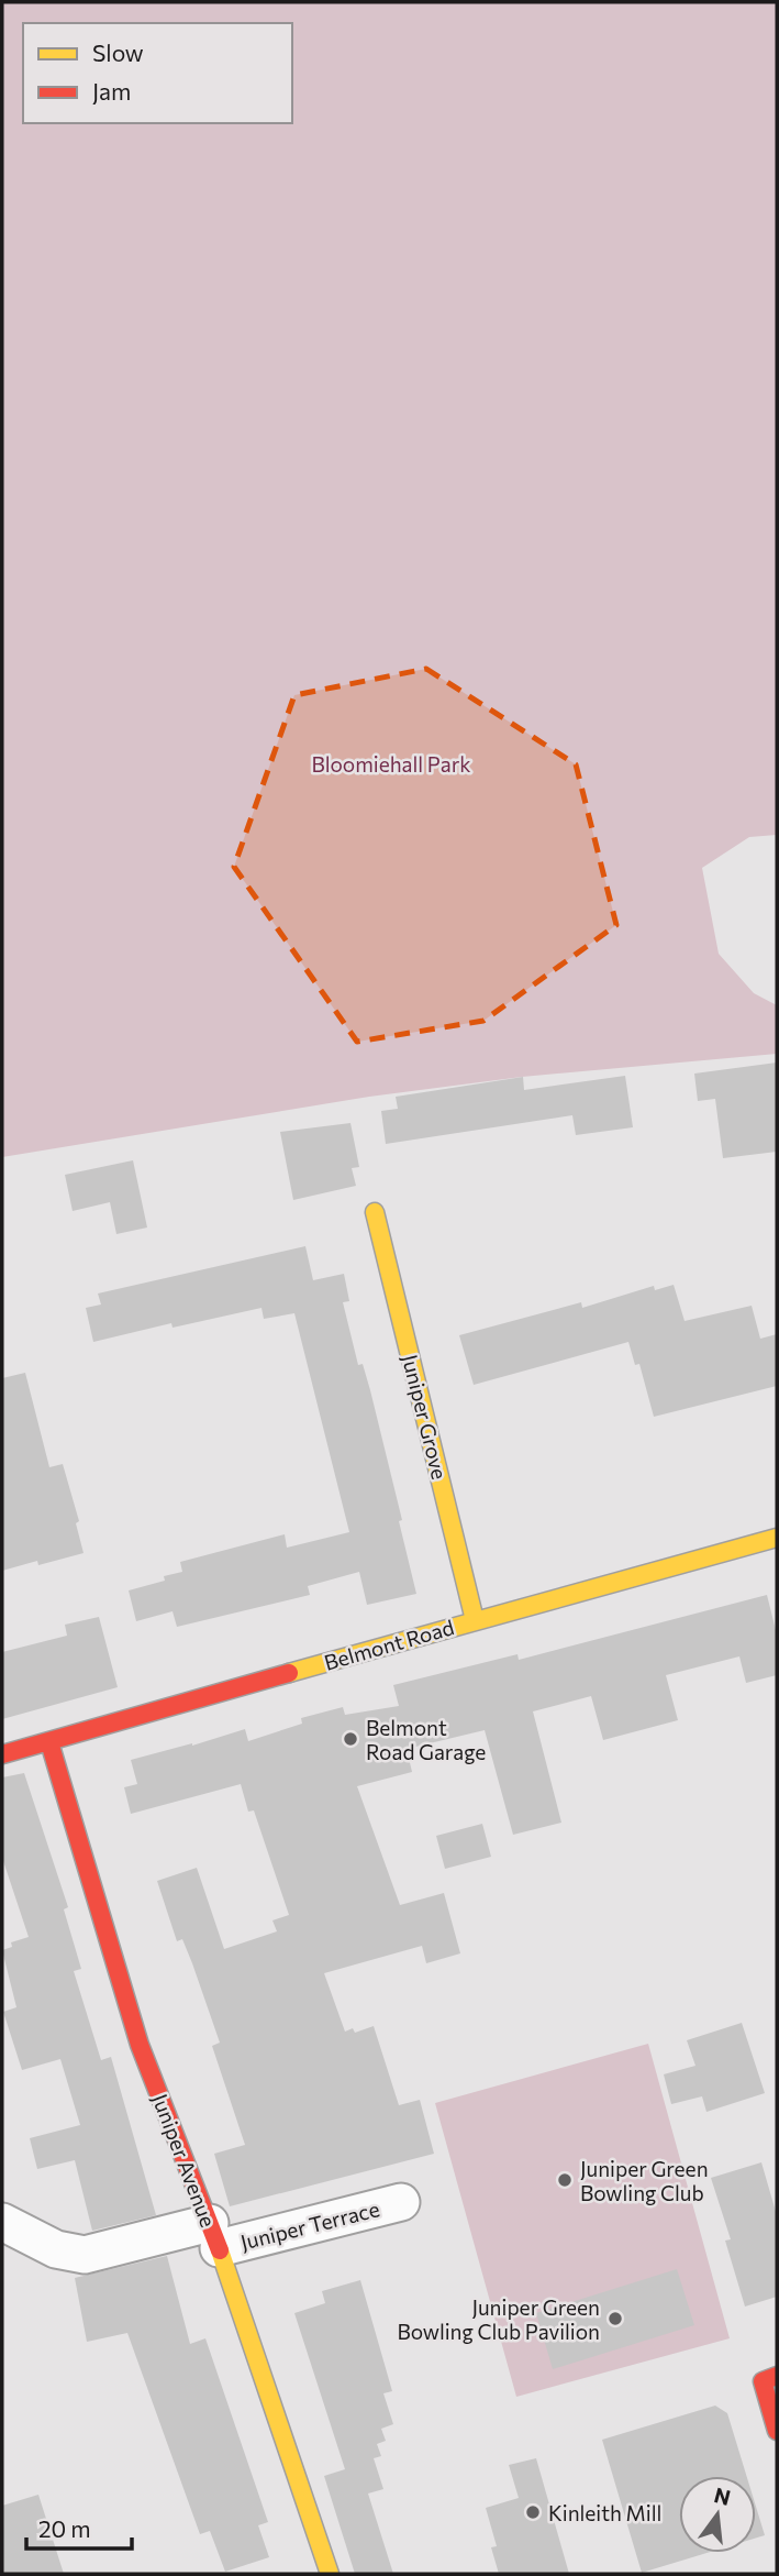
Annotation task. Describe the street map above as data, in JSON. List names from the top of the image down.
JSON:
{
  "streets": {
    "street": [
      "Juniper Grove",
      "Belmont Road",
      "Juniper Avenue",
      "Juniper Terrace"
    ]
  },
  "crossings": [
    ["Juniper Grove", "Belmont Road"],
    ["Belmont Road", "Juniper Avenue"],
    ["Juniper Avenue", "Juniper Terrace"]
  ],
  "parks": ["Bloomiehall Park"],
  "places": [
    "Belmont Road Garage",
    "Juniper Green Bowling Club",
    "Juniper Green Bowling Club Pavilion",
    "Kinleith Mill"
  ],
  "legend": ["Slow", "Jam"],
  "scale_bar": "20 m",
  "north": "top"
}
